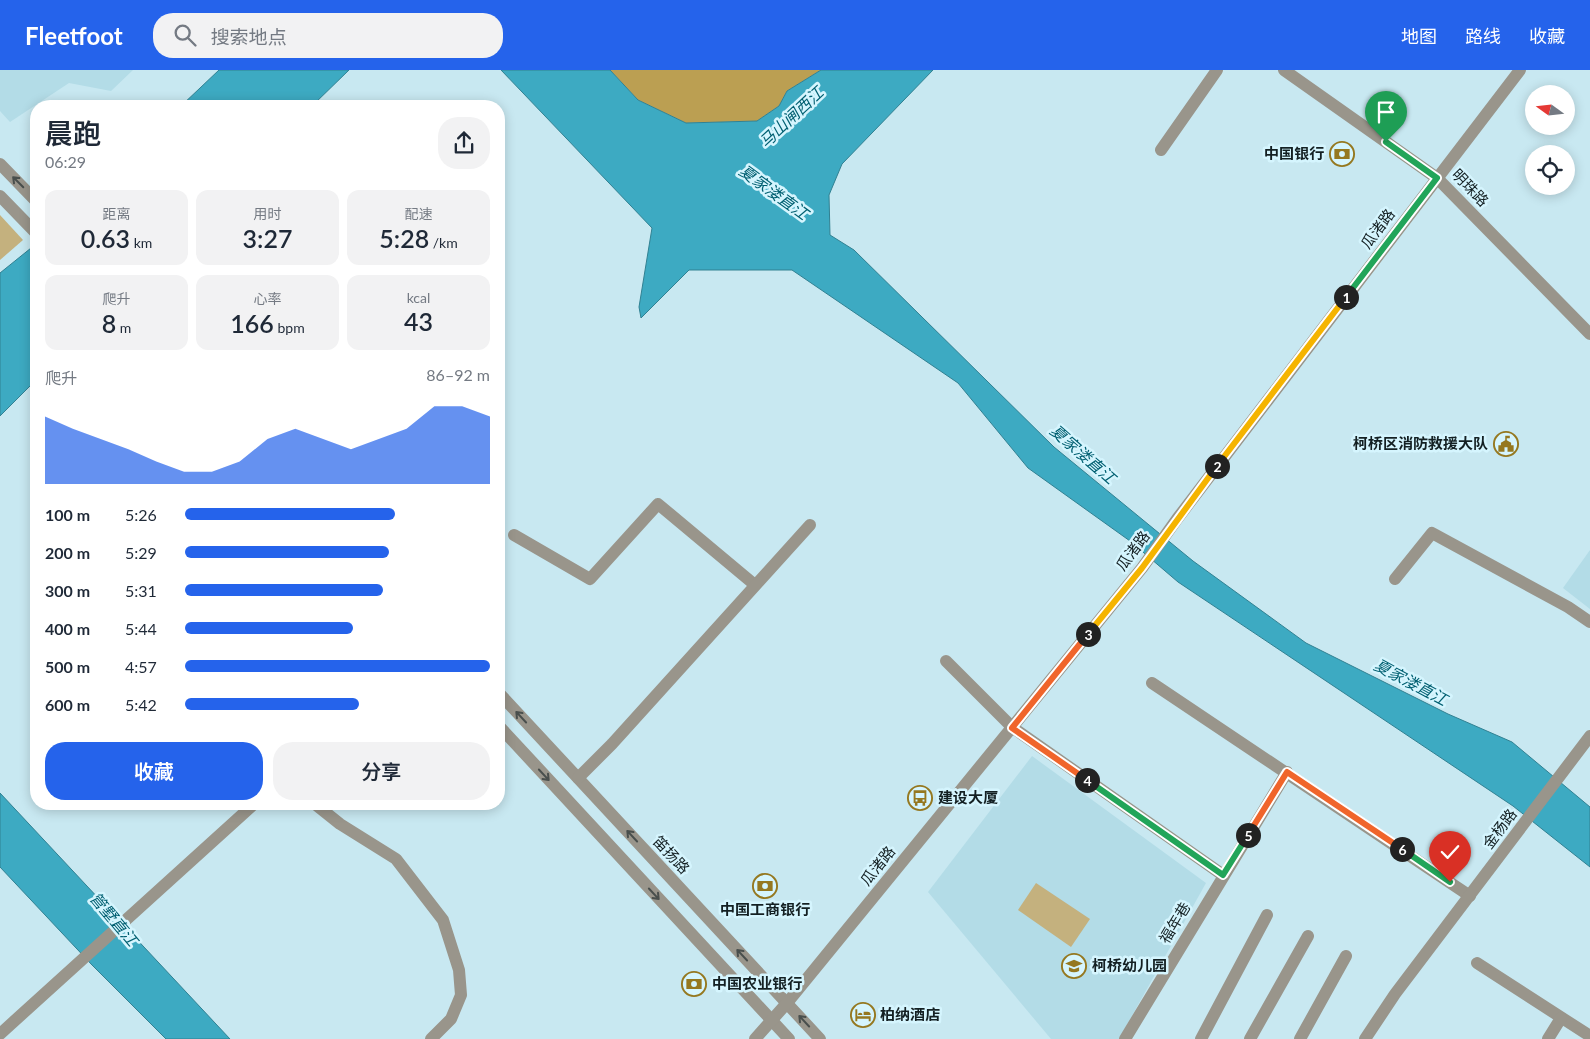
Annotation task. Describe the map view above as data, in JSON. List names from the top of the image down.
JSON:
{
  "streets": {
    "street": [
      "明珠路",
      "瓜渚路",
      "金杨路",
      "笛扬路",
      "福年巷"
    ]
  },
  "crossings": [
    ["明珠路", "瓜渚路"],
    ["瓜渚路", "笛扬路"]
  ],
  "water": ["马山闸西江", "夏家溇直江", "管墅直江"],
  "places": {
    "bank": ["中国银行", "中国工商银行", "中国农业银行"],
    "public building": ["柯桥区消防救援大队"],
    "bus stop": ["建设大厦"],
    "school or university": ["柯桥幼儿园"],
    "hotel": ["柏纳酒店"]
  },
  "north": "left",
  "page": {
    "header": "Fleetfoot",
    "search": "搜索地点",
    "nav": ["地图", "路线", "收藏"],
    "heading": ["晨跑", "06:29"],
    "stats": [
      ["距离", "0.63 km"],
      ["用时", "3:27"],
      ["配速", "5:28 /km"],
      ["爬升", "8 m"],
      ["心率", "166 bpm"],
      ["kcal", "43"]
    ],
    "pins": [
      "1",
      "2",
      "3",
      "4",
      "5",
      "6"
    ],
    "chart": ["爬升", "86–92 m"],
    "list": [
      {
        "name": "100 m",
        "note": "5:26"
      },
      {
        "name": "200 m",
        "note": "5:29"
      },
      {
        "name": "300 m",
        "note": "5:31"
      },
      {
        "name": "400 m",
        "note": "5:44"
      },
      {
        "name": "500 m",
        "note": "4:57"
      },
      {
        "name": "600 m",
        "note": "5:42"
      }
    ],
    "buttons": ["收藏", "分享"]
  }
}
